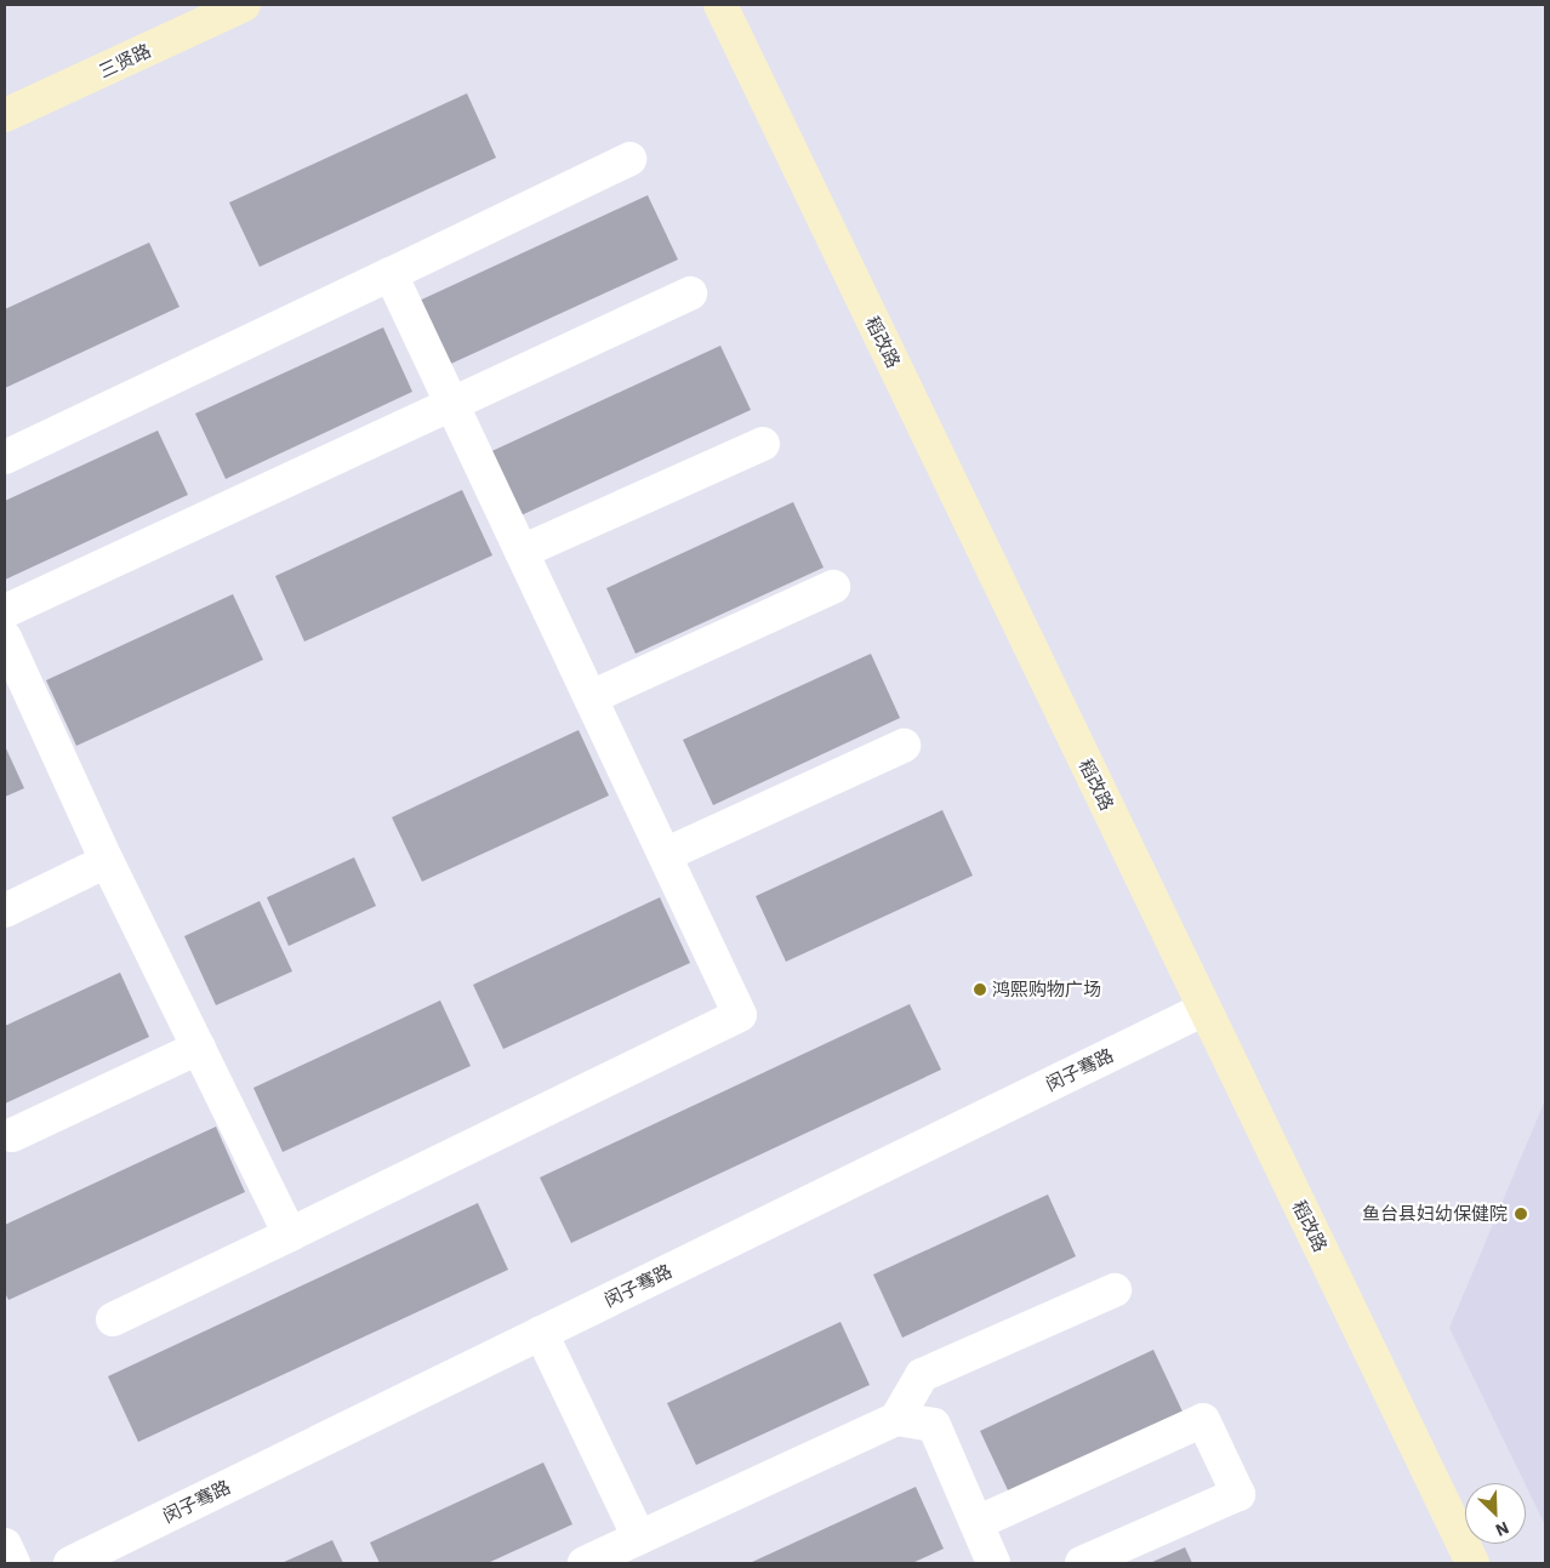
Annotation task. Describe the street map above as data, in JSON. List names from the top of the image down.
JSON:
{
  "streets": {
    "main road": ["三贤路", "稻改路"],
    "street": ["闵子骞路"]
  },
  "crossings": [
    ["稻改路", "闵子骞路"]
  ],
  "places": ["鸿熙购物广场", "鱼台县妇幼保健院"],
  "north": "bottom right"
}
